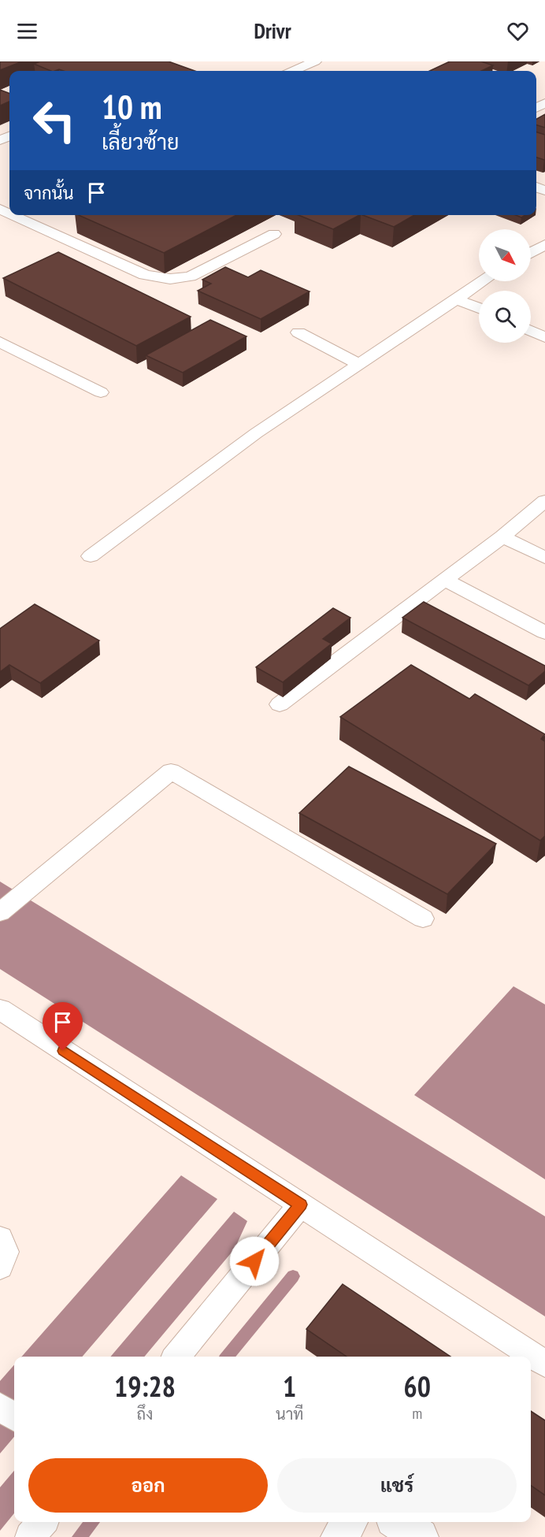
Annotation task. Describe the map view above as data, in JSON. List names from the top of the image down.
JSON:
{
  "north": "bottom right",
  "page": {
    "header": "Drivr",
    "turn": ["10 m", "เลี้ยวซ้าย"],
    "then": "จากนั้น",
    "eta": [
      "19:28",
      "ถึง",
      "1",
      "นาที",
      "60",
      "m"
    ],
    "buttons": ["ออก", "แชร์"]
  }
}
